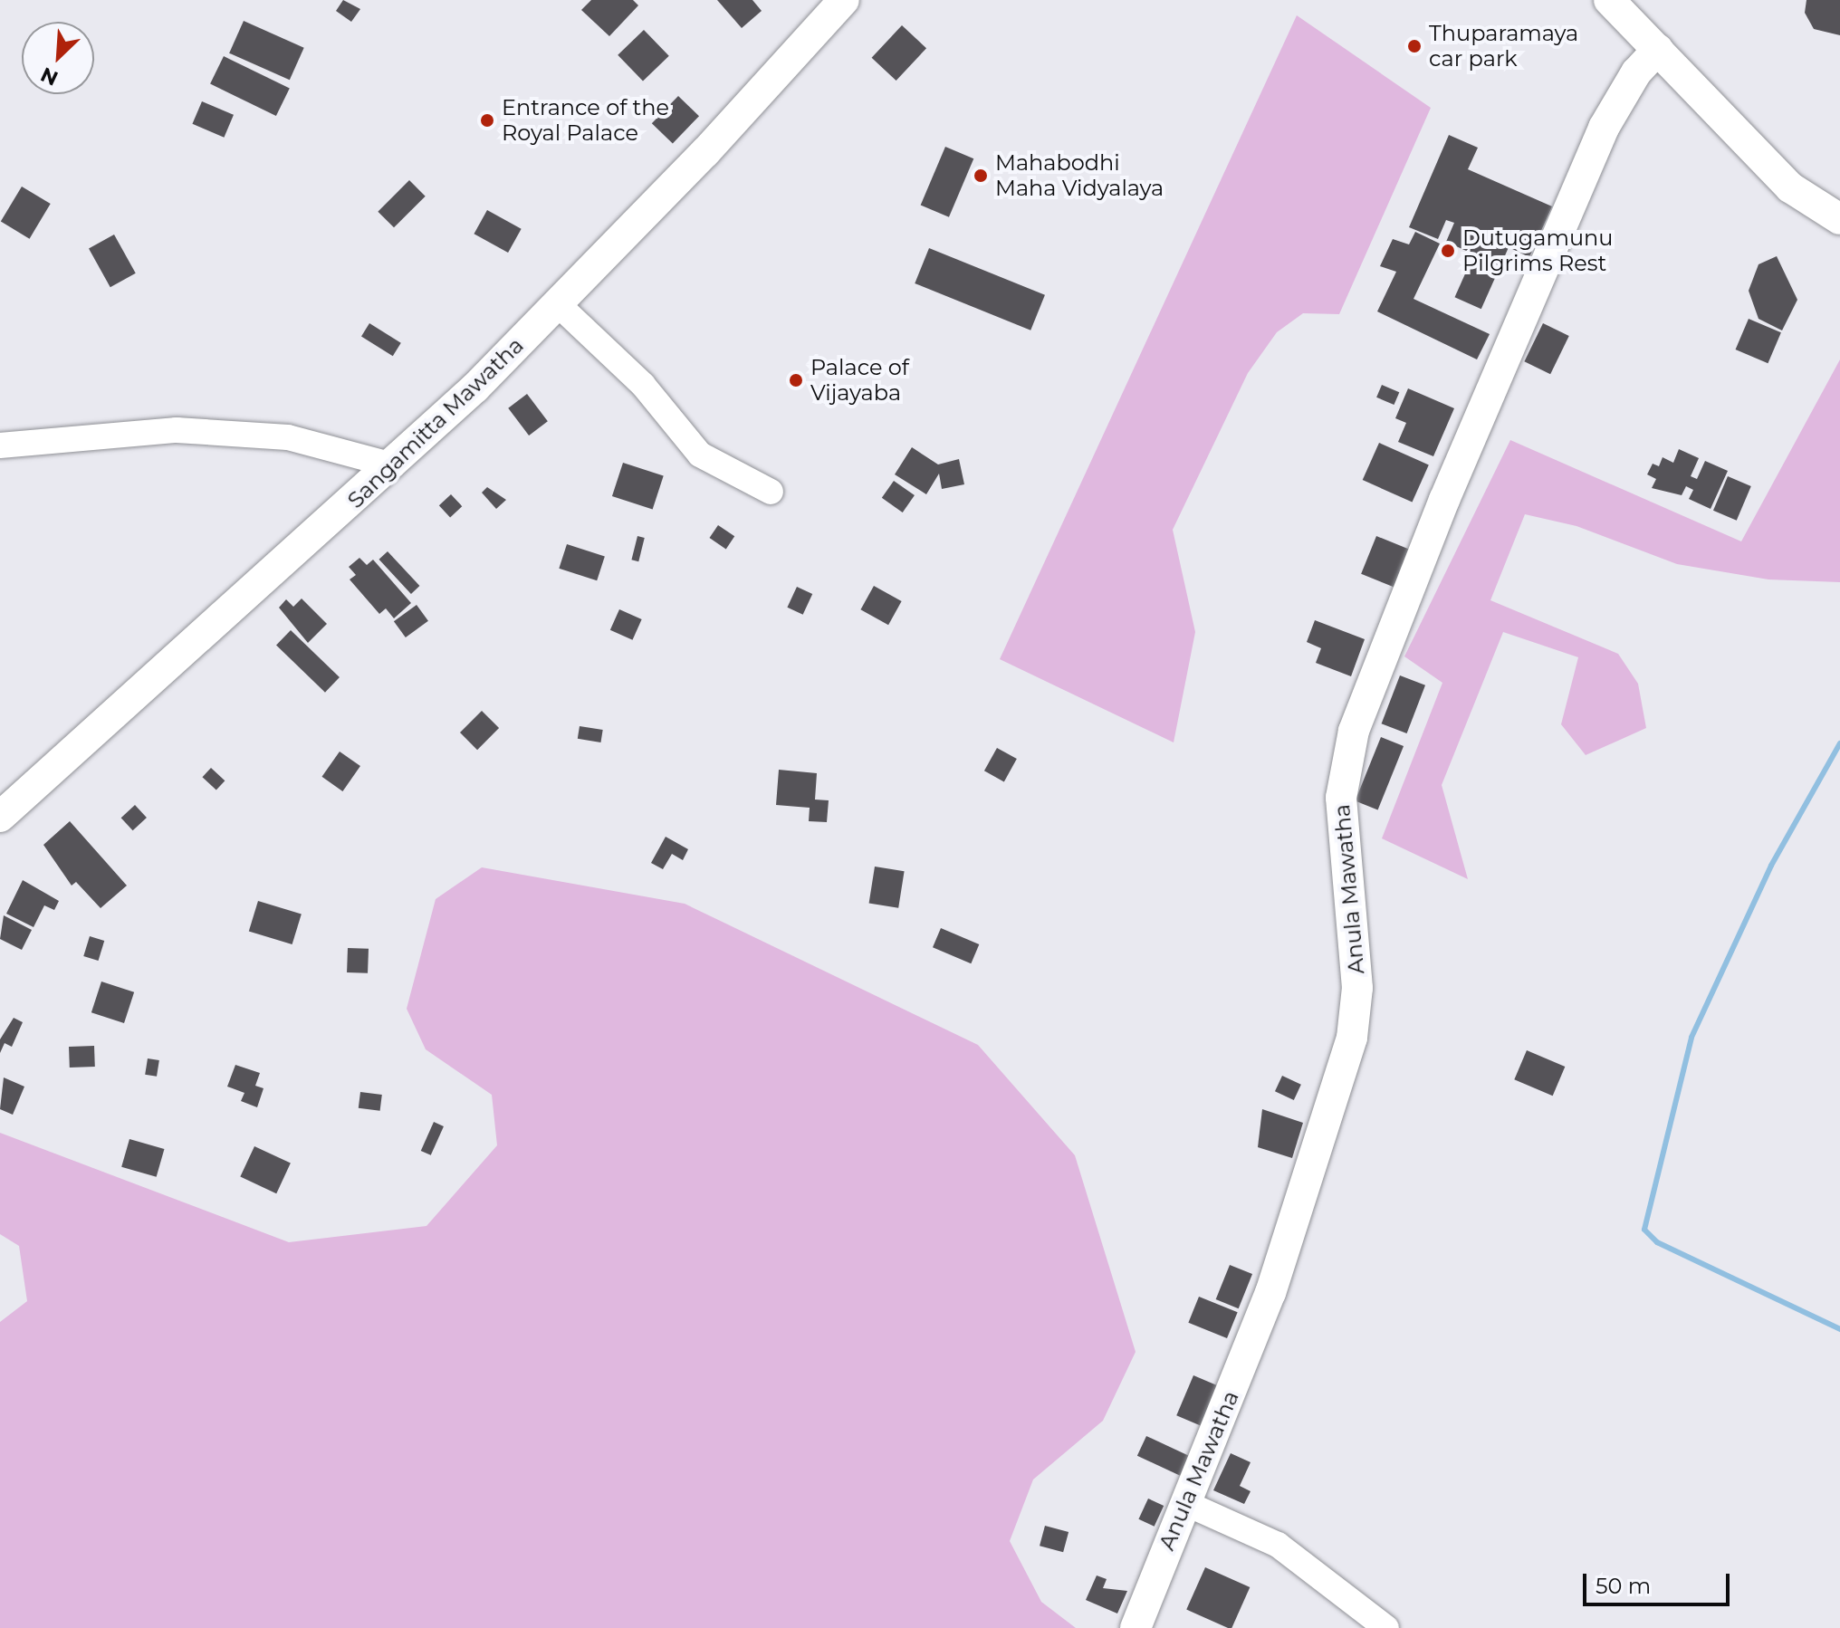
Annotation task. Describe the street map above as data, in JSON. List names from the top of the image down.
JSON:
{
  "streets": {
    "main road": ["Sangamitta Mawatha", "Anula Mawatha"]
  },
  "places": [
    "Thuparamaya car park",
    "Entrance of the Royal Palace",
    "Mahabodhi Maha Vidyalaya",
    "Dutugamunu Pilgrims Rest",
    "Palace of Vijayaba"
  ],
  "scale_bar": "50 m",
  "north": "bottom left"
}
